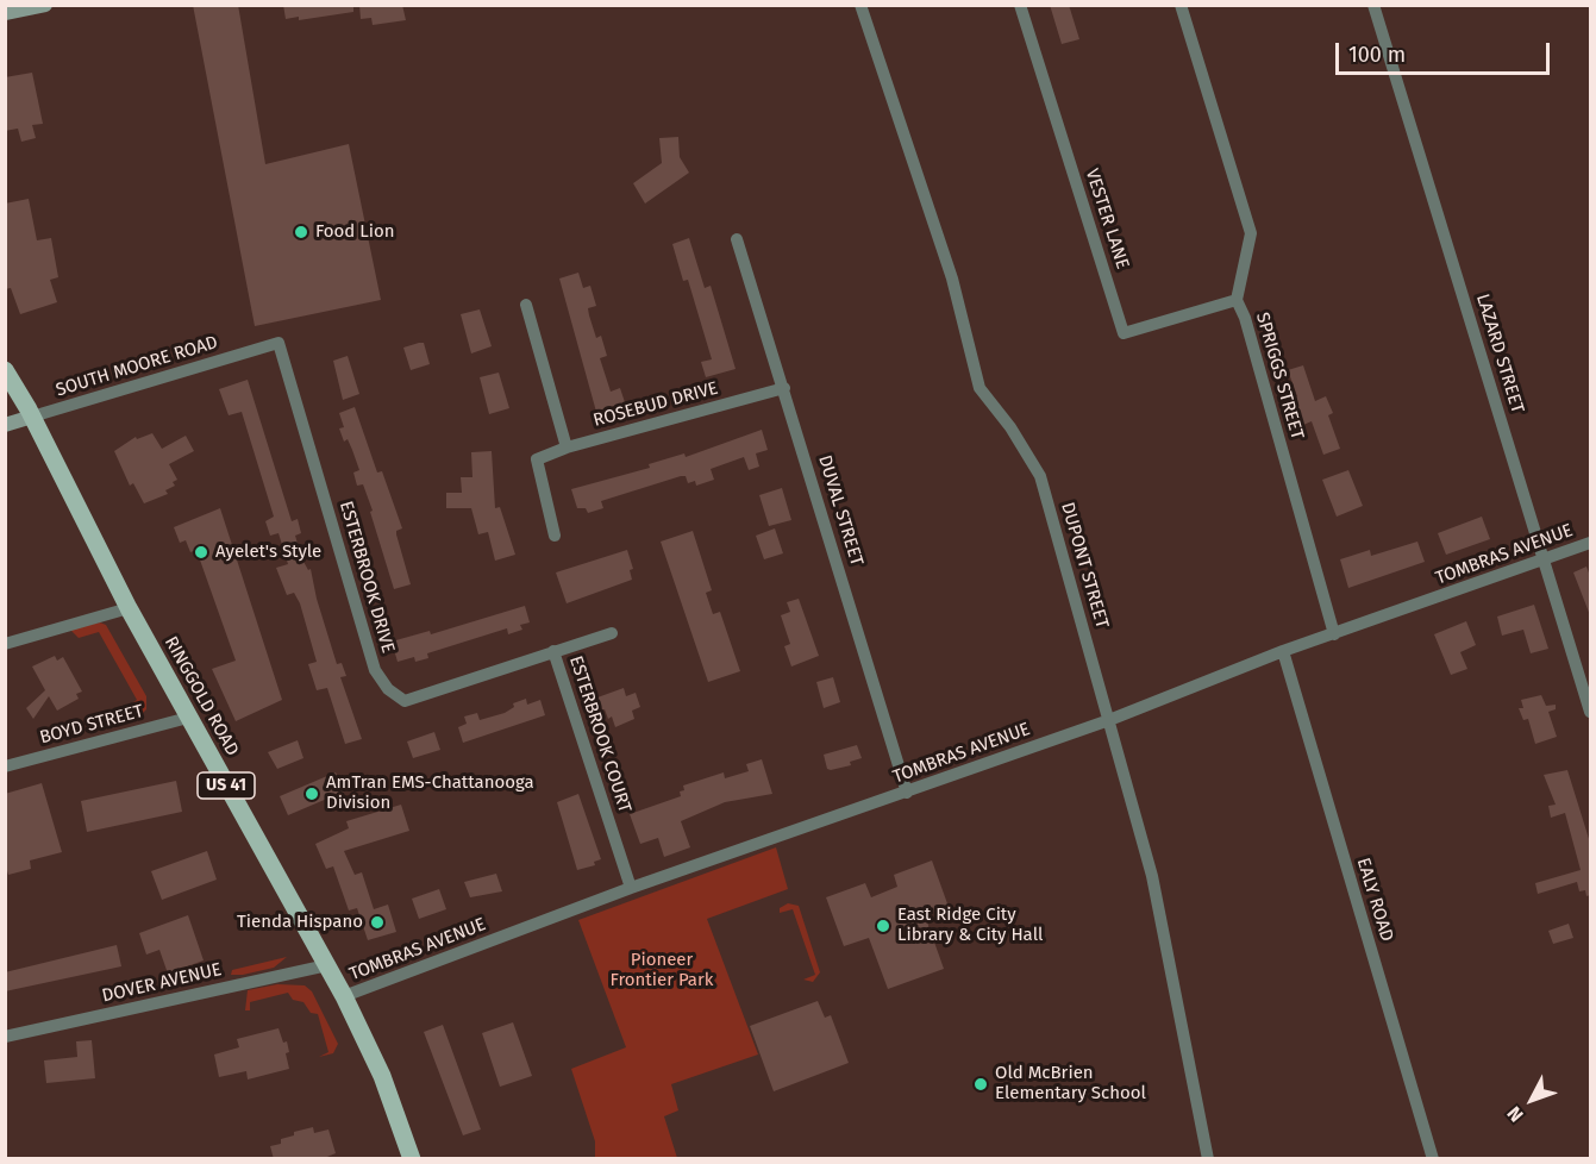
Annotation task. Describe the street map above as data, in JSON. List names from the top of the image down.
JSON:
{
  "streets": {
    "main road": ["SOUTH MOORE ROAD", "RINGGOLD ROAD", "US 41"],
    "street": [
      "VESTER LANE",
      "LAZARD STREET",
      "SPRIGGS STREET",
      "ROSEBUD DRIVE",
      "DUVAL STREET",
      "TOMBRAS AVENUE",
      "DUPONT STREET",
      "ESTERBROOK DRIVE",
      "BOYD STREET",
      "ESTERBROOK COURT",
      "EALY ROAD",
      "DOVER AVENUE"
    ]
  },
  "crossings": [
    ["VESTER LANE", "SPRIGGS STREET"],
    ["LAZARD STREET", "TOMBRAS AVENUE"],
    ["SOUTH MOORE ROAD", "ESTERBROOK DRIVE"],
    ["SOUTH MOORE ROAD", "RINGGOLD ROAD"],
    ["SPRIGGS STREET", "TOMBRAS AVENUE"],
    ["ROSEBUD DRIVE", "DUVAL STREET"],
    ["DUVAL STREET", "TOMBRAS AVENUE"],
    ["TOMBRAS AVENUE", "DUPONT STREET"],
    ["TOMBRAS AVENUE", "RINGGOLD ROAD"],
    ["TOMBRAS AVENUE", "ESTERBROOK COURT"],
    ["TOMBRAS AVENUE", "EALY ROAD"],
    ["ESTERBROOK DRIVE", "ESTERBROOK COURT"],
    ["RINGGOLD ROAD", "BOYD STREET"],
    ["RINGGOLD ROAD", "DOVER AVENUE"]
  ],
  "parks": ["Pioneer Frontier Park"],
  "places": [
    "Food Lion",
    "Ayelet's Style",
    "AmTran EMS-Chattanooga Division",
    "Tienda Hispano",
    "East Ridge City Library & City Hall",
    "Old McBrien Elementary School"
  ],
  "scale_bar": "100 m",
  "north": "bottom left"
}
